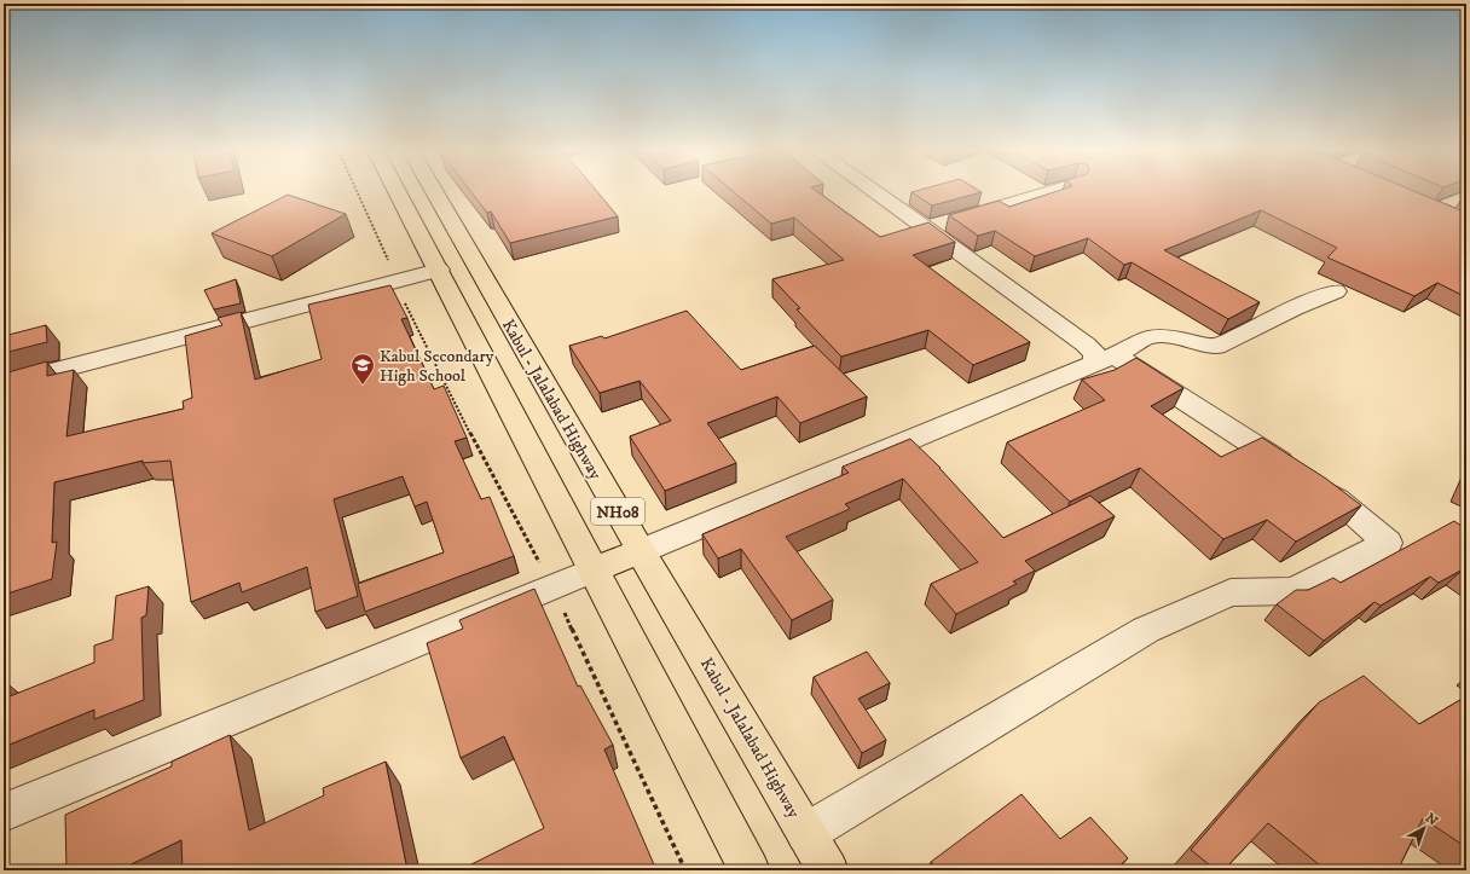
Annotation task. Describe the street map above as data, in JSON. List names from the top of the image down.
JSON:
{
  "streets": {
    "highway": ["Kabul - Jalalabad Highway", "NH08"]
  },
  "places": {
    "school or university": ["Kabul Secondary High School"]
  },
  "north": "top right"
}
